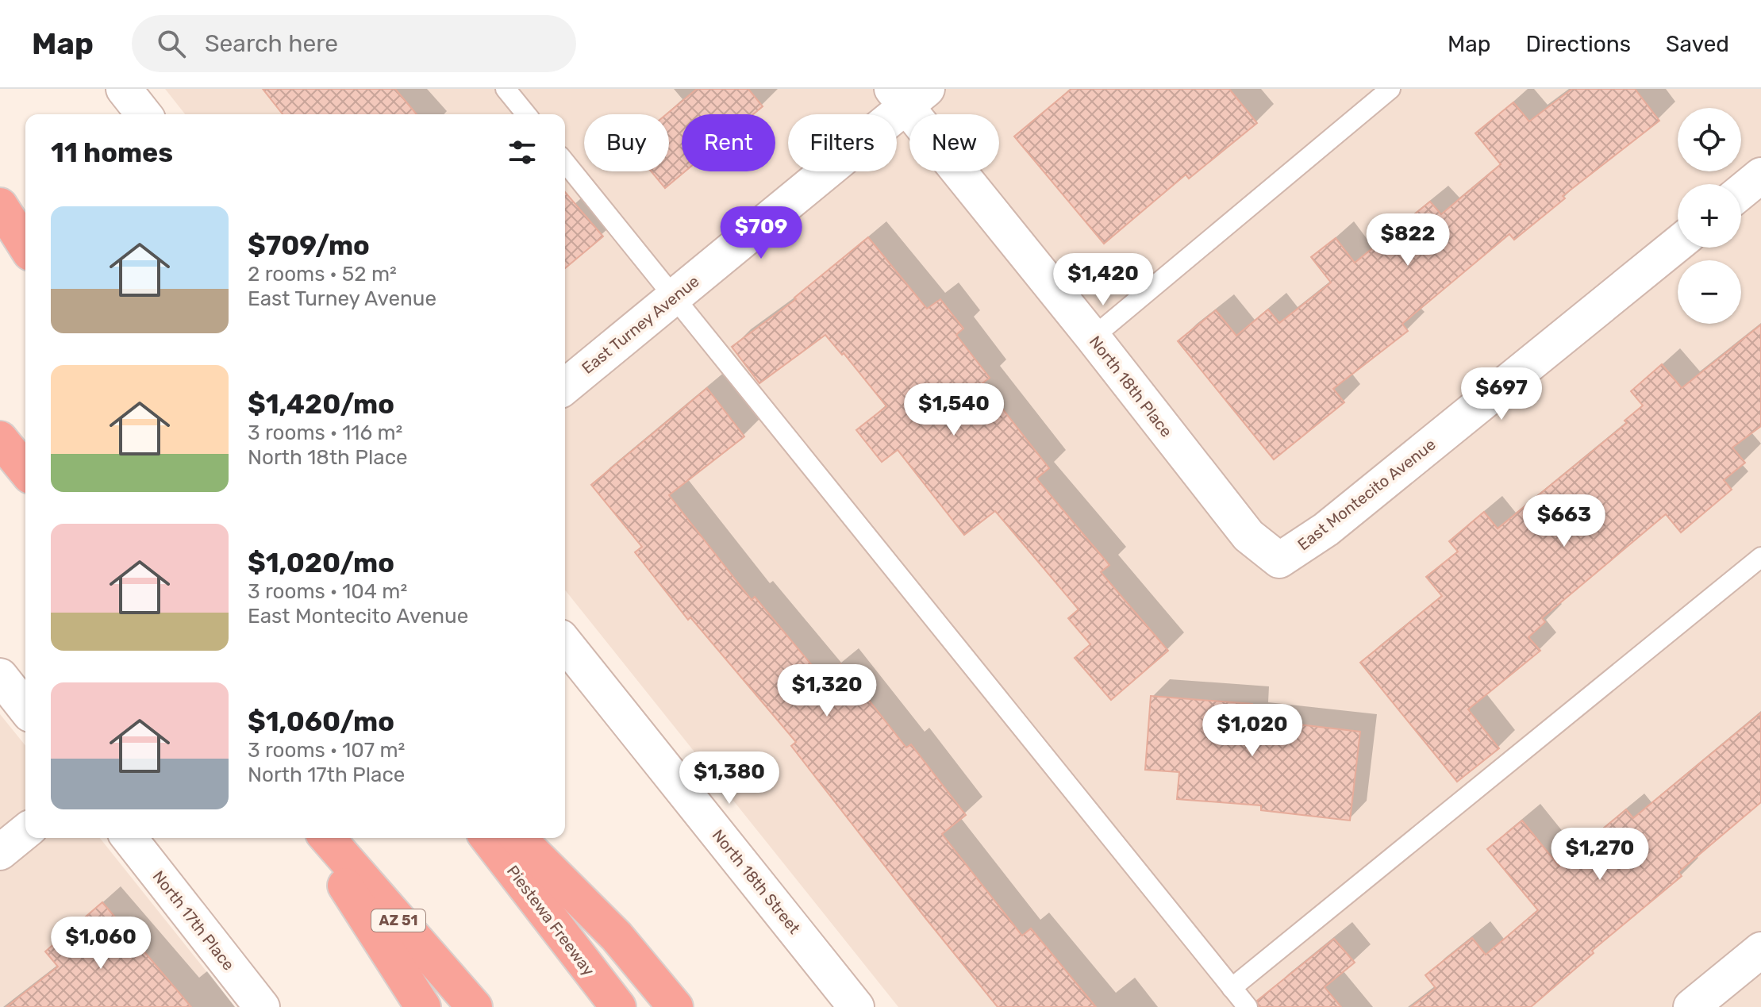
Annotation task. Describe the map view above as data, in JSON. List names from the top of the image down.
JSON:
{
  "streets": {
    "highway": ["AZ 51", "Piestewa Freeway"],
    "street": [
      "East Turney Avenue",
      "North 18th Place",
      "East Montecito Avenue",
      "North 18th Street",
      "North 17th Place"
    ]
  },
  "crossings": [
    ["East Turney Avenue", "North 18th Place"],
    ["North 18th Place", "East Montecito Avenue"]
  ],
  "page": {
    "header": "Map",
    "search": "Search here",
    "nav": ["Map", "Directions", "Saved"],
    "map_buttons": ["+", "−"],
    "chip": [
      "Buy",
      "Rent",
      "Filters",
      "New"
    ],
    "heading": "11 homes",
    "list": [
      {
        "name": "$709/mo",
        "note": "2 rooms · 52 m² · East Turney Avenue"
      },
      {
        "name": "$1,420/mo",
        "note": "3 rooms · 116 m² · North 18th Place"
      },
      {
        "name": "$1,020/mo",
        "note": "3 rooms · 104 m² · East Montecito Avenue"
      },
      {
        "name": "$1,060/mo",
        "note": "3 rooms · 107 m² · North 17th Place"
      }
    ],
    "price": [
      "$709",
      "$822",
      "$1,420",
      "$697",
      "$1,540",
      "$663",
      "$1,320",
      "$1,020",
      "$1,380",
      "$1,270",
      "$1,060"
    ]
  }
}
